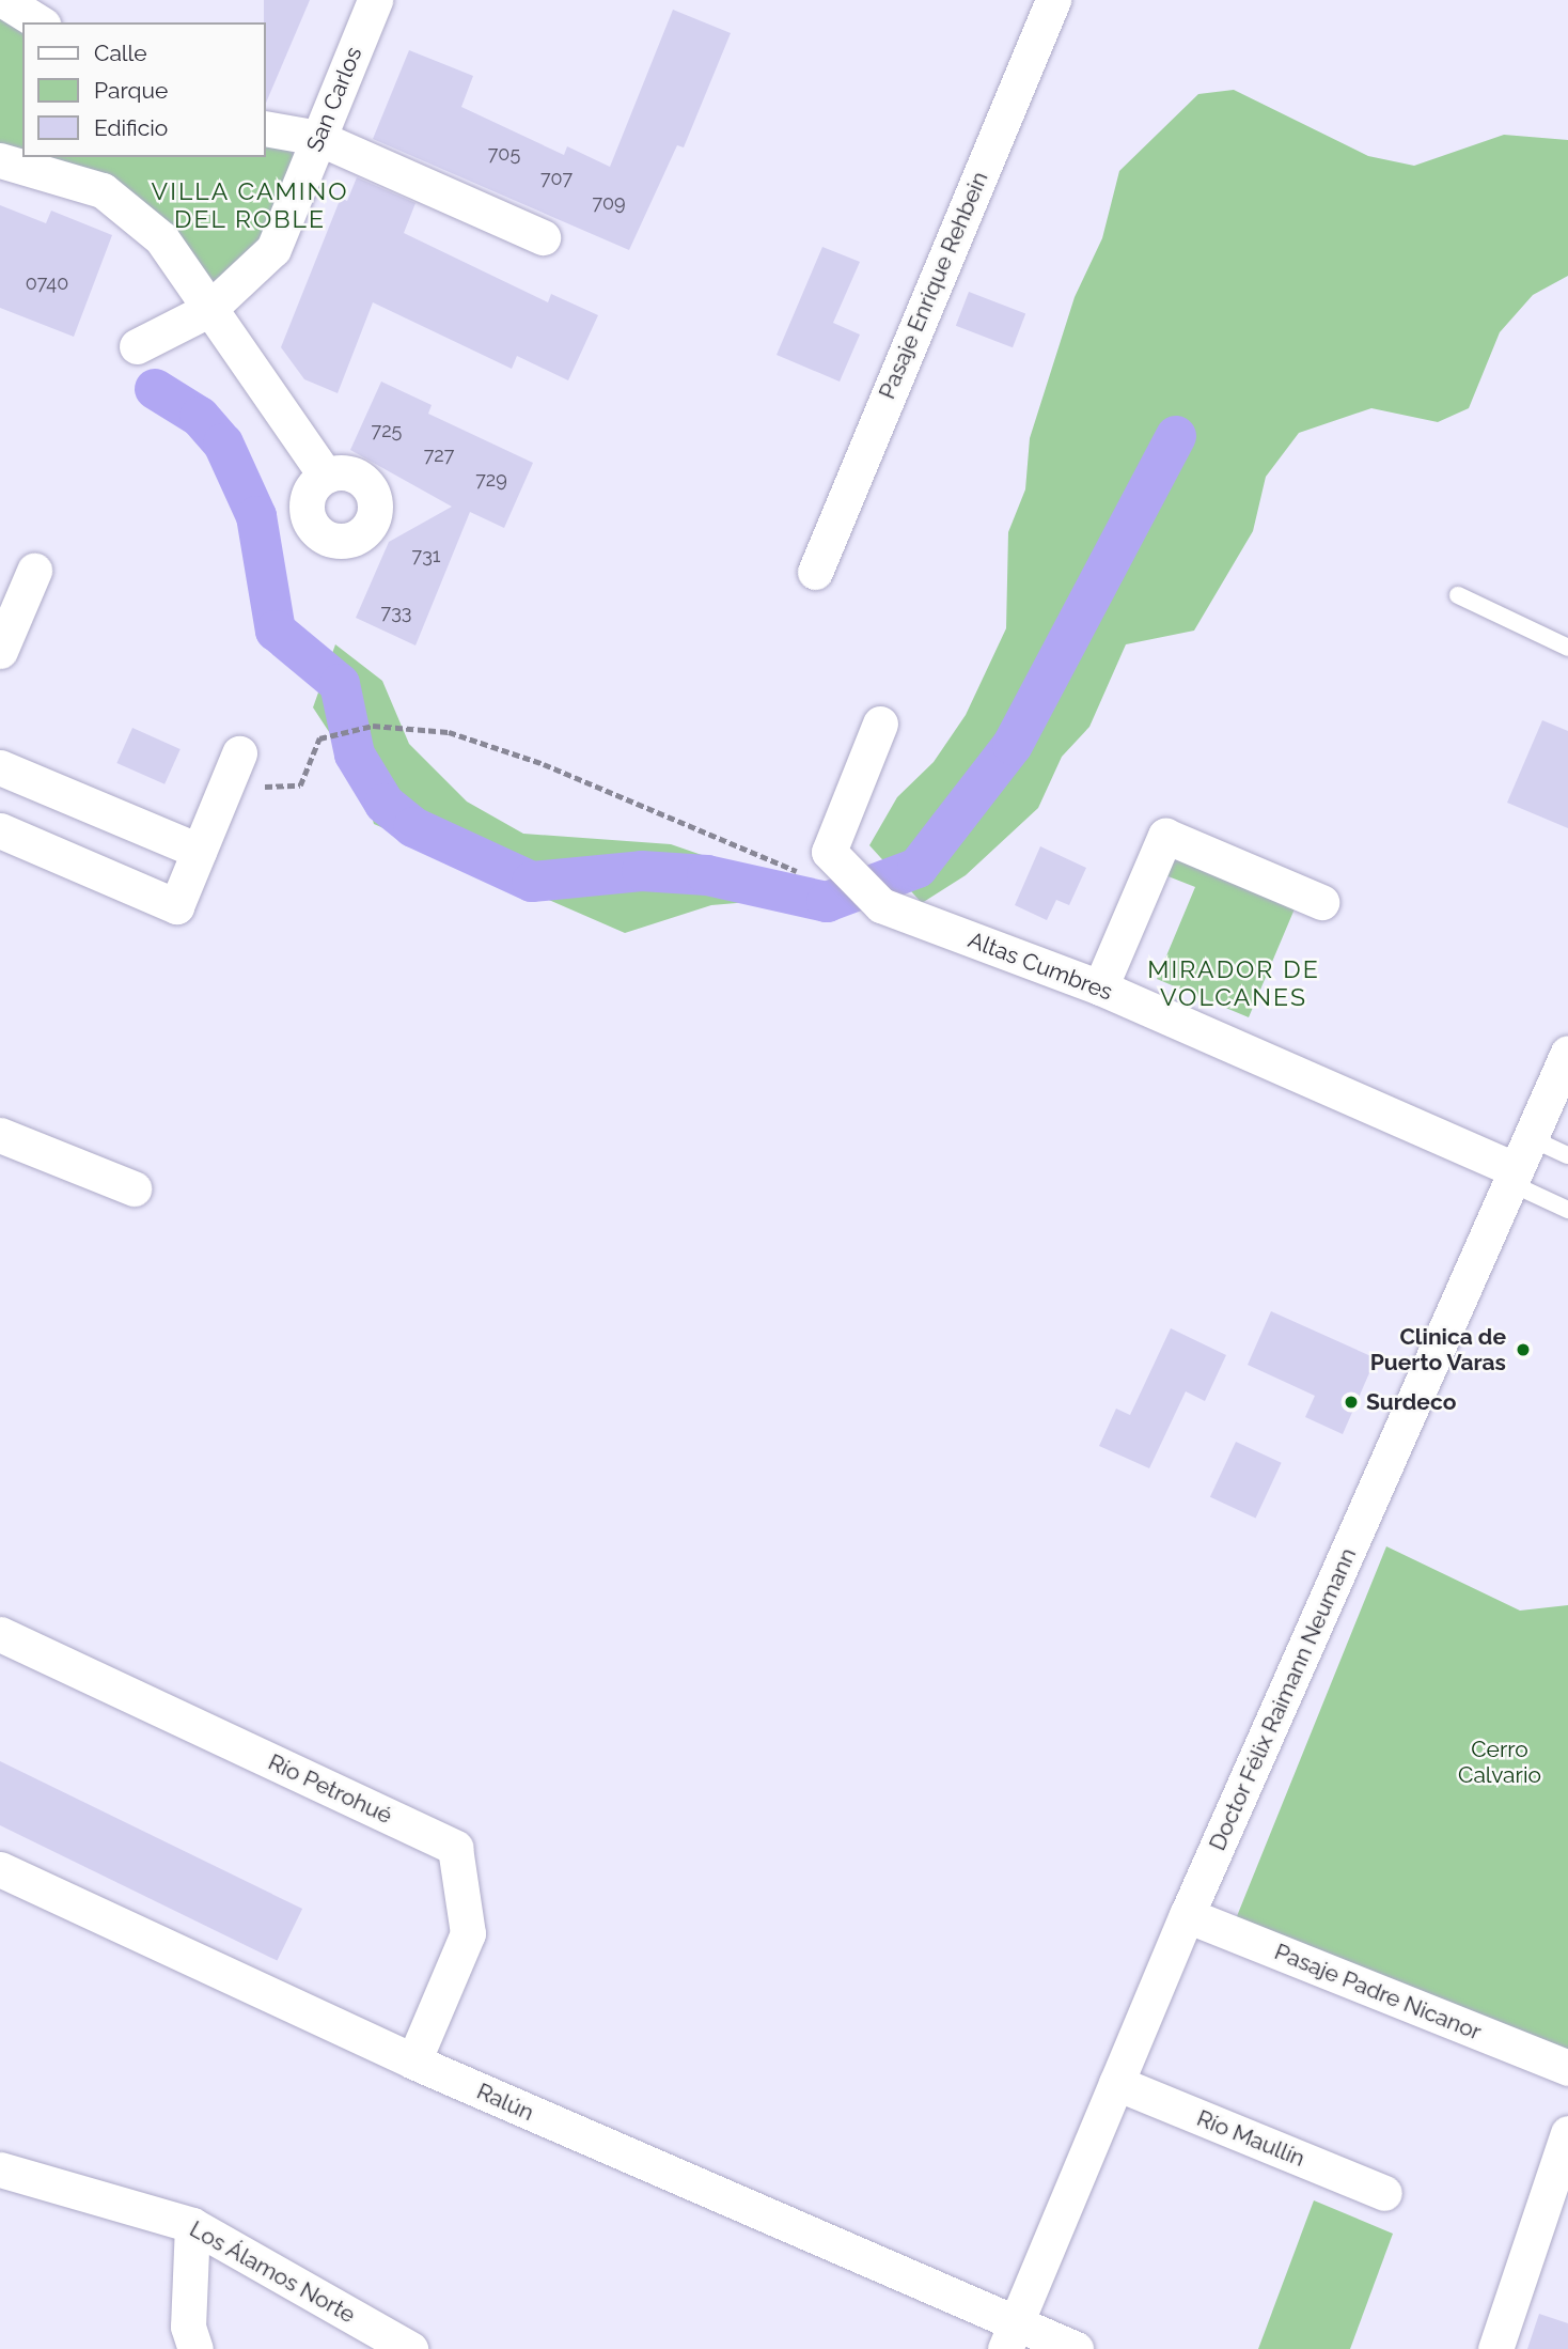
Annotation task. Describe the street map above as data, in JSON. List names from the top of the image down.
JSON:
{
  "streets": {
    "street": [
      "San Carlos",
      "Pasaje Enrique Rehbein",
      "Altas Cumbres",
      "Doctor Félix Raimann Neumann",
      "Río Petrohué",
      "Pasaje Padre Nicanor",
      "Ralún",
      "Río Maullín",
      "Los Álamos Norte"
    ]
  },
  "crossings": [
    ["Altas Cumbres", "Doctor Félix Raimann Neumann"],
    ["Doctor Félix Raimann Neumann", "Pasaje Padre Nicanor"],
    ["Doctor Félix Raimann Neumann", "Ralún"],
    ["Doctor Félix Raimann Neumann", "Río Maullín"],
    ["Río Petrohué", "Ralún"]
  ],
  "districts": ["VILLA CAMINO DEL ROBLE", "MIRADOR DE VOLCANES"],
  "parks": ["Cerro Calvario"],
  "places": ["Clinica de Puerto Varas", "Surdeco"],
  "house_numbers": [
    "705",
    "707",
    "709",
    "0740",
    "725",
    "727",
    "729",
    "731",
    "733"
  ],
  "legend": ["Calle", "Parque", "Edificio"]
}
